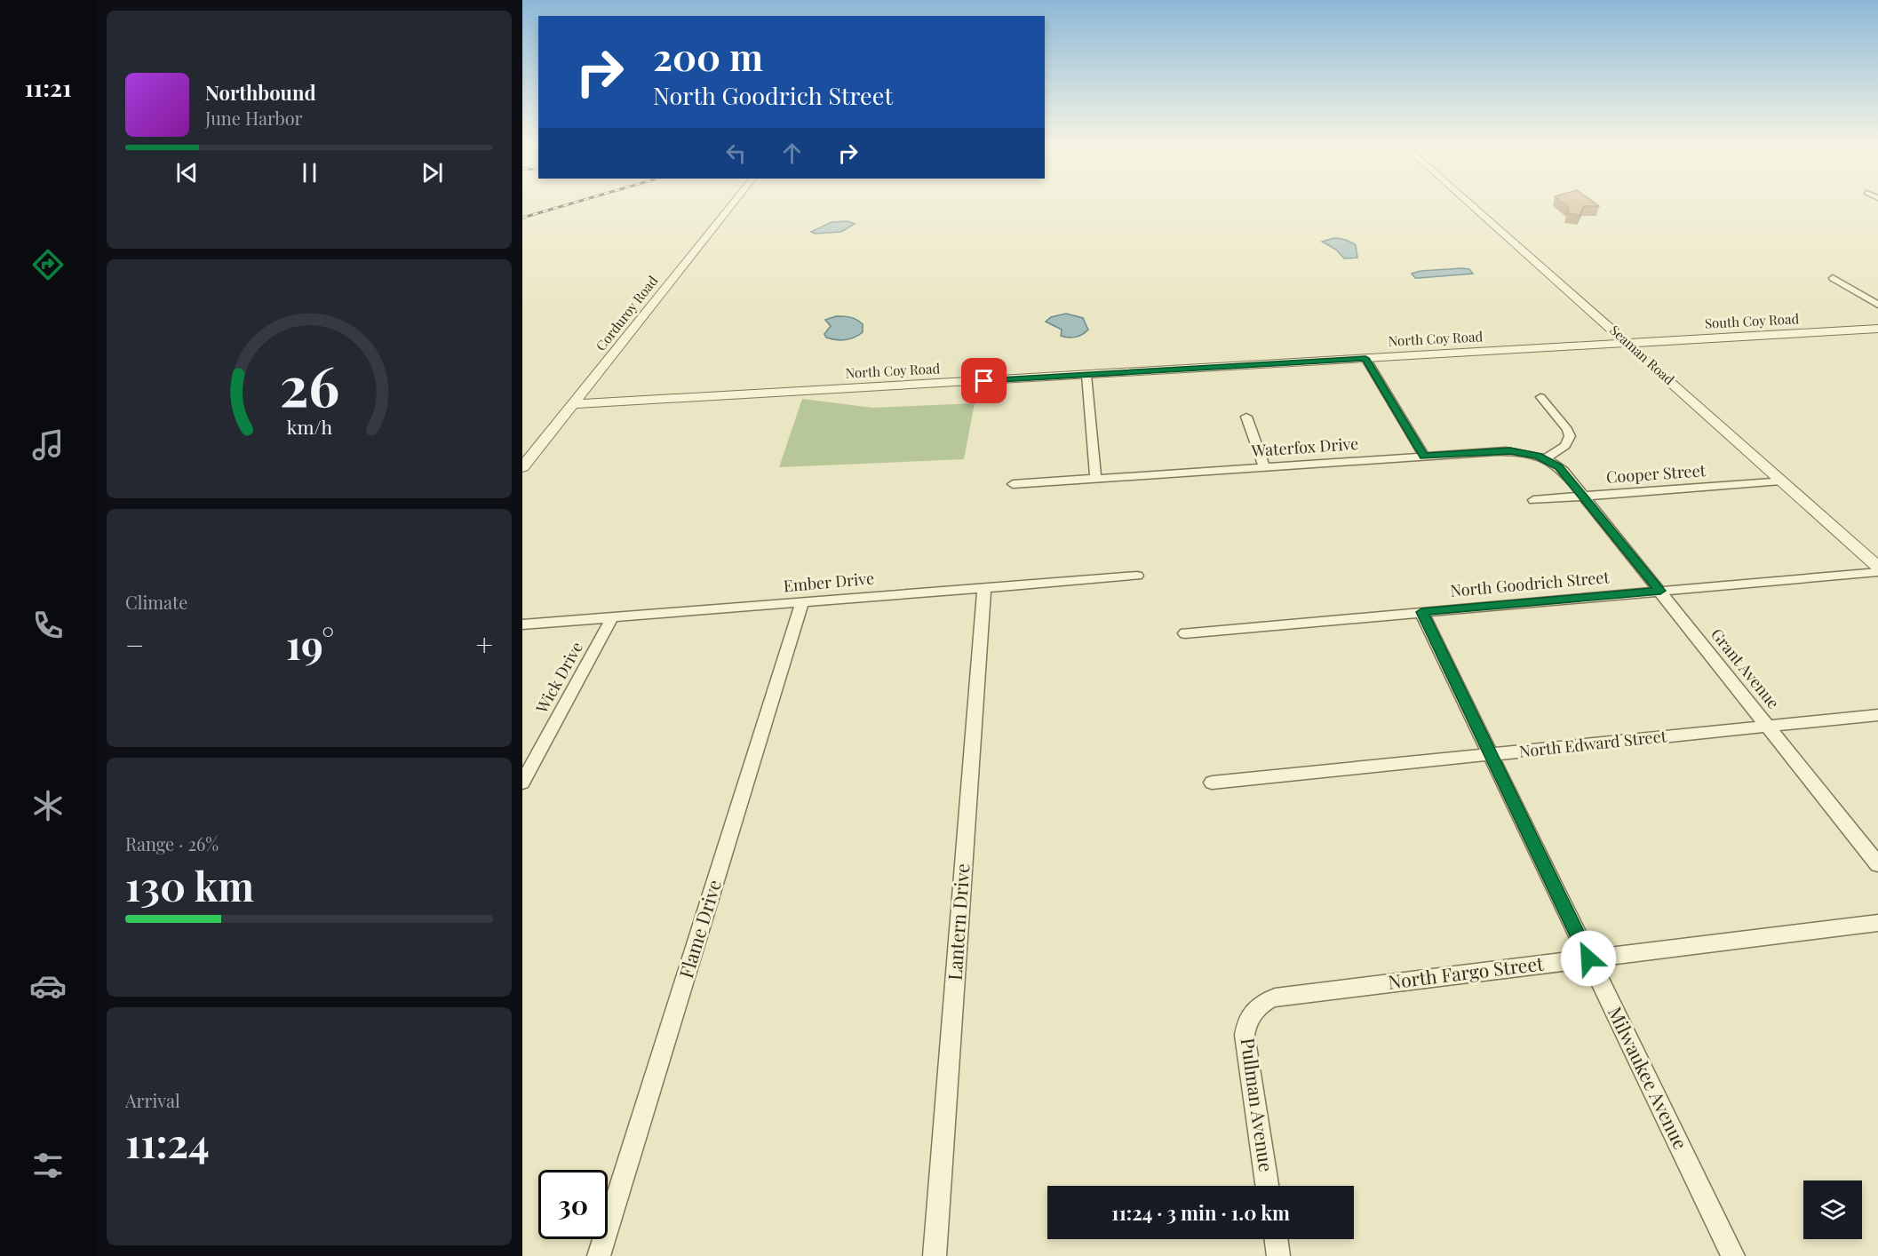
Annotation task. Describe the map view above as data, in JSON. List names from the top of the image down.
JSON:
{
  "streets": {
    "street": [
      "Corduroy Road",
      "South Coy Road",
      "North Coy Road",
      "Seaman Road",
      "Waterfox Drive",
      "Cooper Street",
      "Ember Drive",
      "North Goodrich Street",
      "Grant Avenue",
      "Wick Drive",
      "North Edward Street",
      "Lantern Drive",
      "Flame Drive",
      "North Fargo Street",
      "Milwaukee Avenue",
      "Pullman Avenue"
    ]
  },
  "crossings": [
    ["Corduroy Road", "North Coy Road"],
    ["South Coy Road", "North Coy Road"],
    ["South Coy Road", "Seaman Road"],
    ["North Coy Road", "Seaman Road"],
    ["Seaman Road", "Cooper Street"],
    ["Waterfox Drive", "Cooper Street"],
    ["Waterfox Drive", "Grant Avenue"],
    ["Cooper Street", "Grant Avenue"],
    ["Ember Drive", "Wick Drive"],
    ["Ember Drive", "Lantern Drive"],
    ["Ember Drive", "Flame Drive"],
    ["North Goodrich Street", "Grant Avenue"],
    ["North Goodrich Street", "Milwaukee Avenue"],
    ["Grant Avenue", "North Edward Street"],
    ["North Edward Street", "Milwaukee Avenue"],
    ["North Fargo Street", "Milwaukee Avenue"],
    ["North Fargo Street", "Pullman Avenue"]
  ],
  "page": {
    "tabs": "11:21",
    "turn": ["200 m", "North Goodrich Street"],
    "song": ["Northbound", "June Harbor"],
    "tile": [
      "Climate",
      ["Range · 26%", "130 km"],
      ["Arrival", "11:24"]
    ],
    "heat": ["−", "19°", "+"],
    "limit": "30",
    "trip": "11:24 · 3 min · 1.0 km",
    "gauge": ["26", "km/h"]
  }
}
